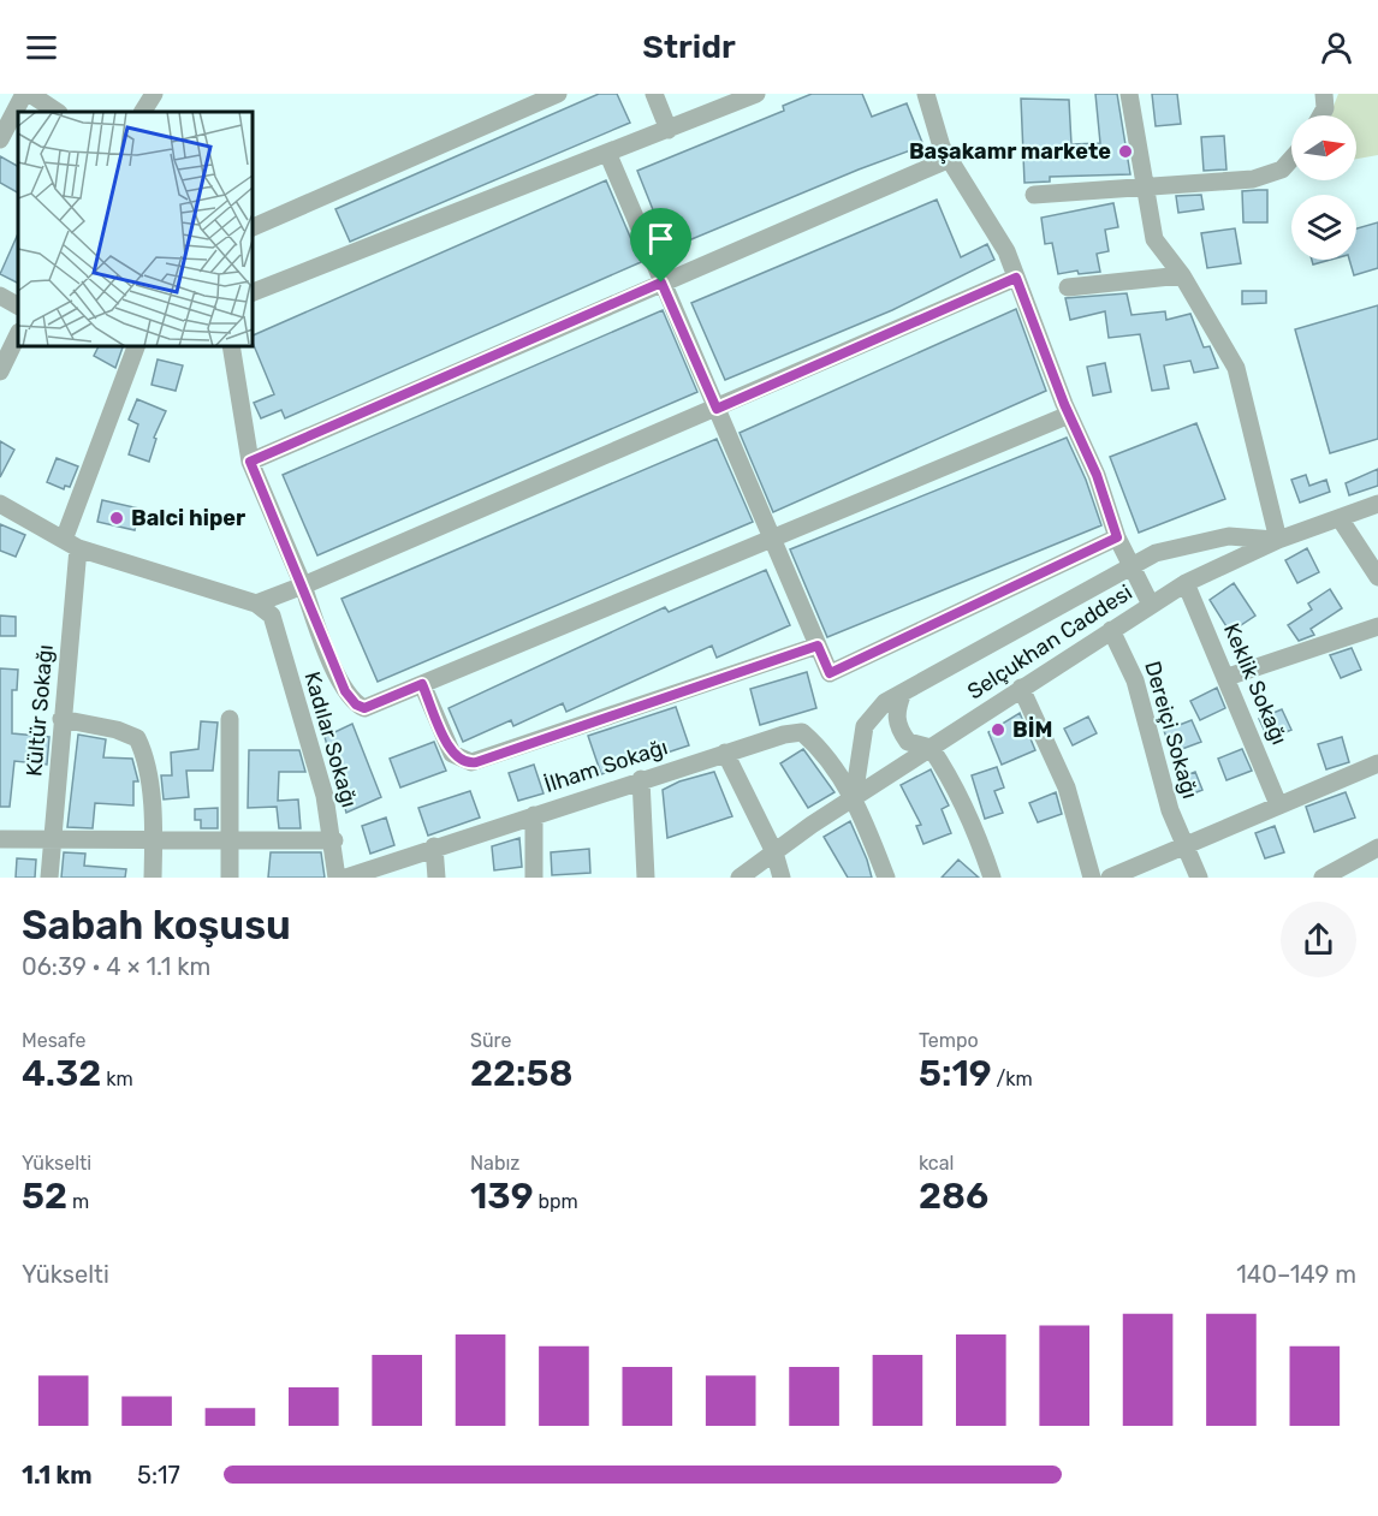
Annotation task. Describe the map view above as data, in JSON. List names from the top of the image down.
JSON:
{
  "streets": {
    "street": [
      "Selçukhan Caddesi",
      "Keklik Sokağı",
      "Kültür Sokağı",
      "Dereiçi Sokağı",
      "Kadılar Sokağı",
      "İlham Sokağı"
    ]
  },
  "crossings": [
    ["Selçukhan Caddesi", "Keklik Sokağı"],
    ["Selçukhan Caddesi", "Dereiçi Sokağı"],
    ["Selçukhan Caddesi", "İlham Sokağı"]
  ],
  "places": ["Başakamr markete", "Balci hiper", "BİM"],
  "north": "right",
  "page": {
    "header": "Stridr",
    "heading": ["Sabah koşusu", "06:39 · 4 × 1.1 km"],
    "stats": [
      ["Mesafe", "4.32 km"],
      ["Süre", "22:58"],
      ["Tempo", "5:19 /km"],
      ["Yükselti", "52 m"],
      ["Nabız", "139 bpm"],
      ["kcal", "286"]
    ],
    "chart": ["Yükselti", "140–149 m"],
    "list": [
      {
        "name": "1.1 km",
        "note": "5:17"
      }
    ]
  }
}
